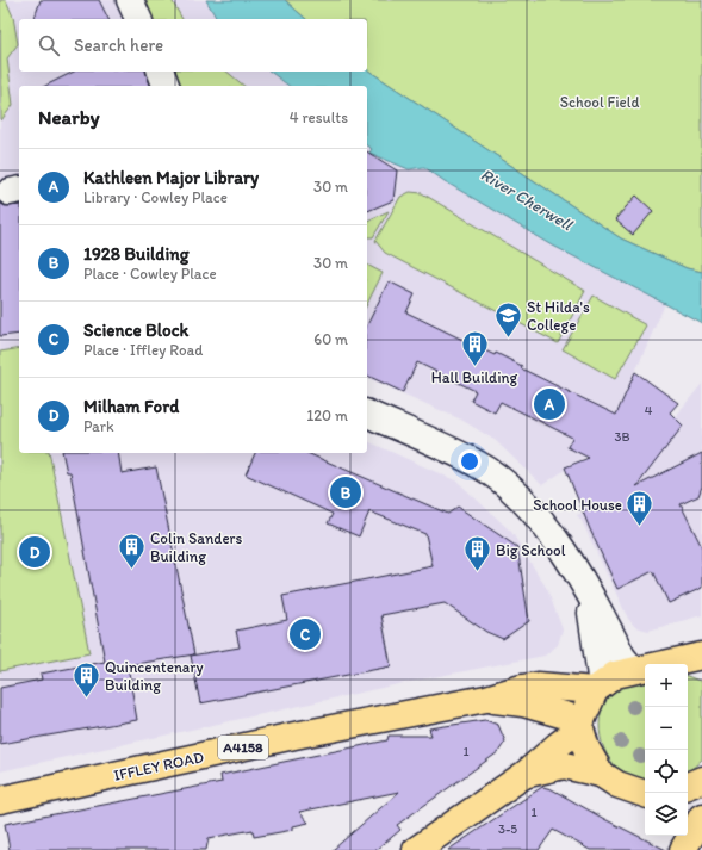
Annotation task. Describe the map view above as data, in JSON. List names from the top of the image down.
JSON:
{
  "streets": {
    "main road": ["A4158", "IFFLEY ROAD"]
  },
  "water": ["River Cherwell"],
  "parks": ["School Field"],
  "places": {
    "school or university": ["St Hilda's College"],
    "building": [
      "Hall Building",
      "School House",
      "Colin Sanders Building",
      "Big School",
      "Quincentenary Building"
    ]
  },
  "house_numbers": [
    "4",
    "3B",
    "1",
    "1",
    "3-5"
  ],
  "page": {
    "search": "Search here",
    "heading": ["Nearby", "4 results"],
    "list": [
      {
        "mark": "A",
        "name": "Kathleen Major Library",
        "note": "Library · Cowley Place",
        "value": "30 m"
      },
      {
        "mark": "B",
        "name": "1928 Building",
        "note": "Place · Cowley Place",
        "value": "30 m"
      },
      {
        "mark": "C",
        "name": "Science Block",
        "note": "Place · Iffley Road",
        "value": "60 m"
      },
      {
        "mark": "D",
        "name": "Milham Ford",
        "note": "Park",
        "value": "120 m"
      }
    ],
    "pins": [
      "A",
      "B",
      "D",
      "C"
    ],
    "map_buttons": ["+", "−"]
  }
}
